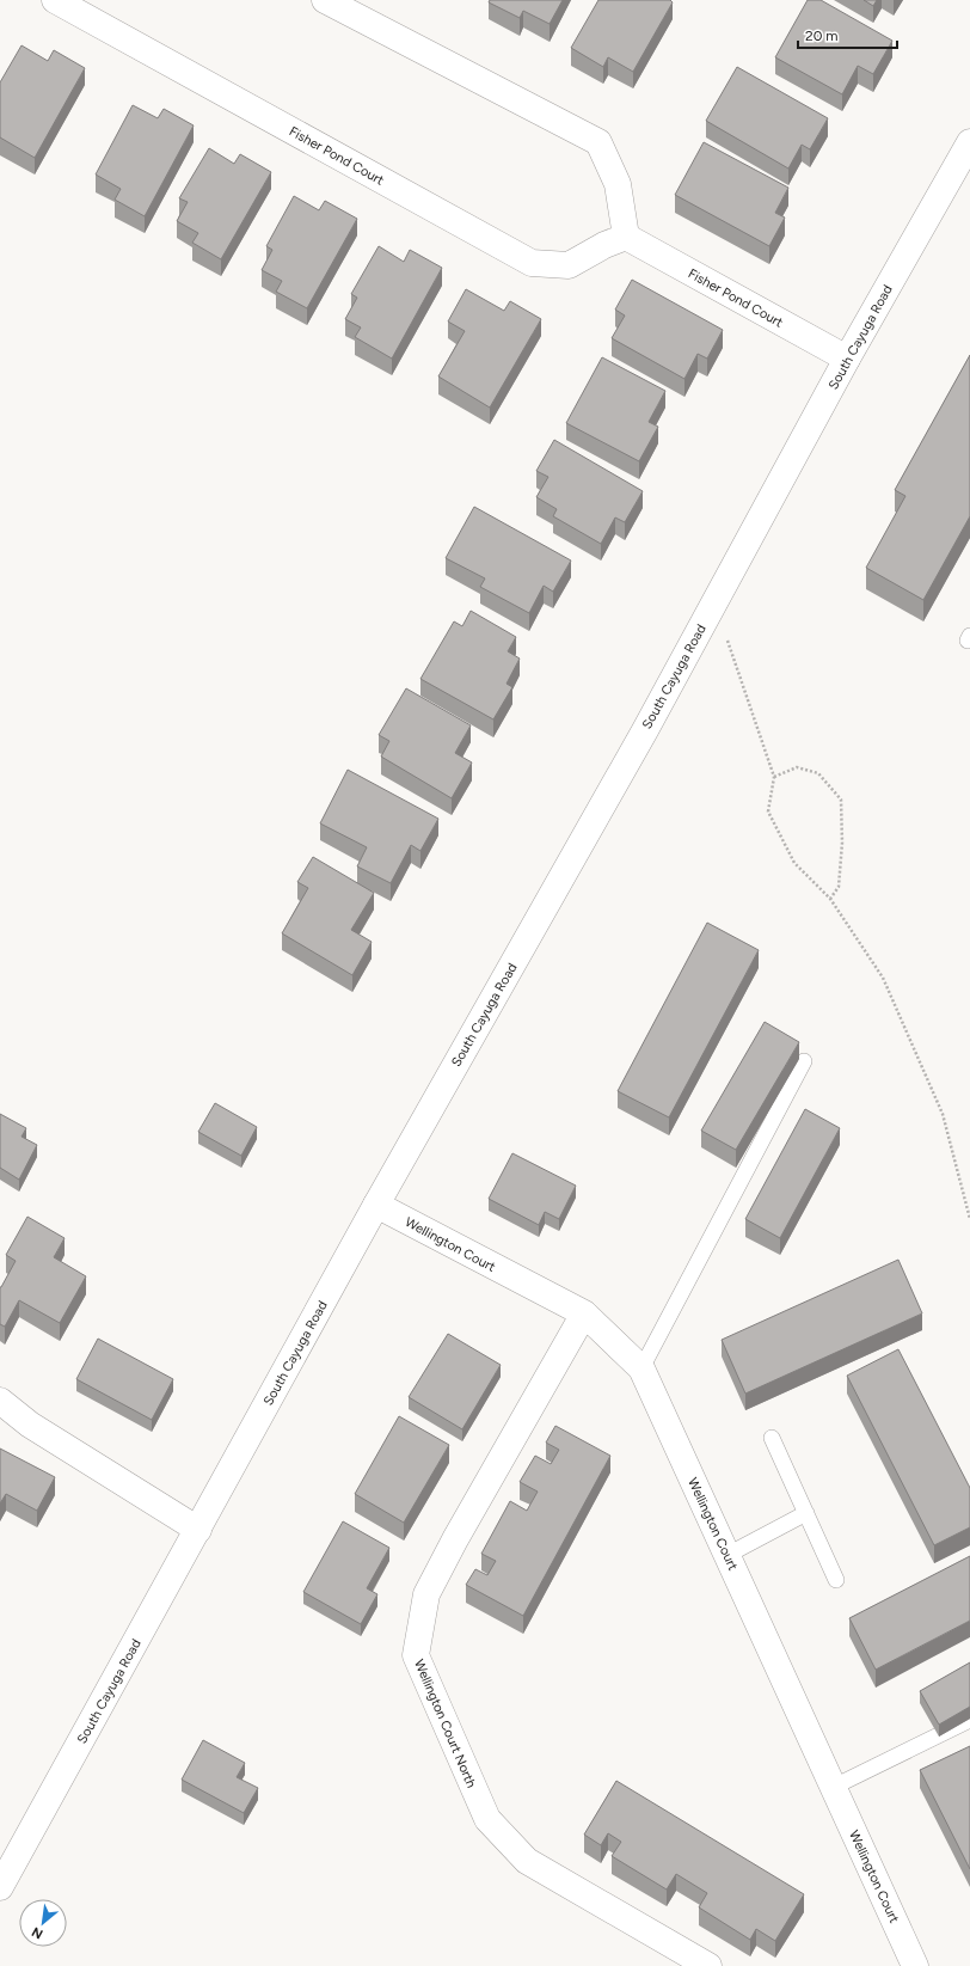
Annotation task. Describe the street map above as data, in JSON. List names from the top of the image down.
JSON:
{
  "streets": {
    "street": [
      "Fisher Pond Court",
      "South Cayuga Road",
      "Wellington Court",
      "Wellington Court North"
    ]
  },
  "crossings": [
    ["Fisher Pond Court", "South Cayuga Road"],
    ["South Cayuga Road", "Wellington Court"],
    ["Wellington Court", "Wellington Court North"]
  ],
  "scale_bar": "20 m",
  "north": "bottom left"
}
